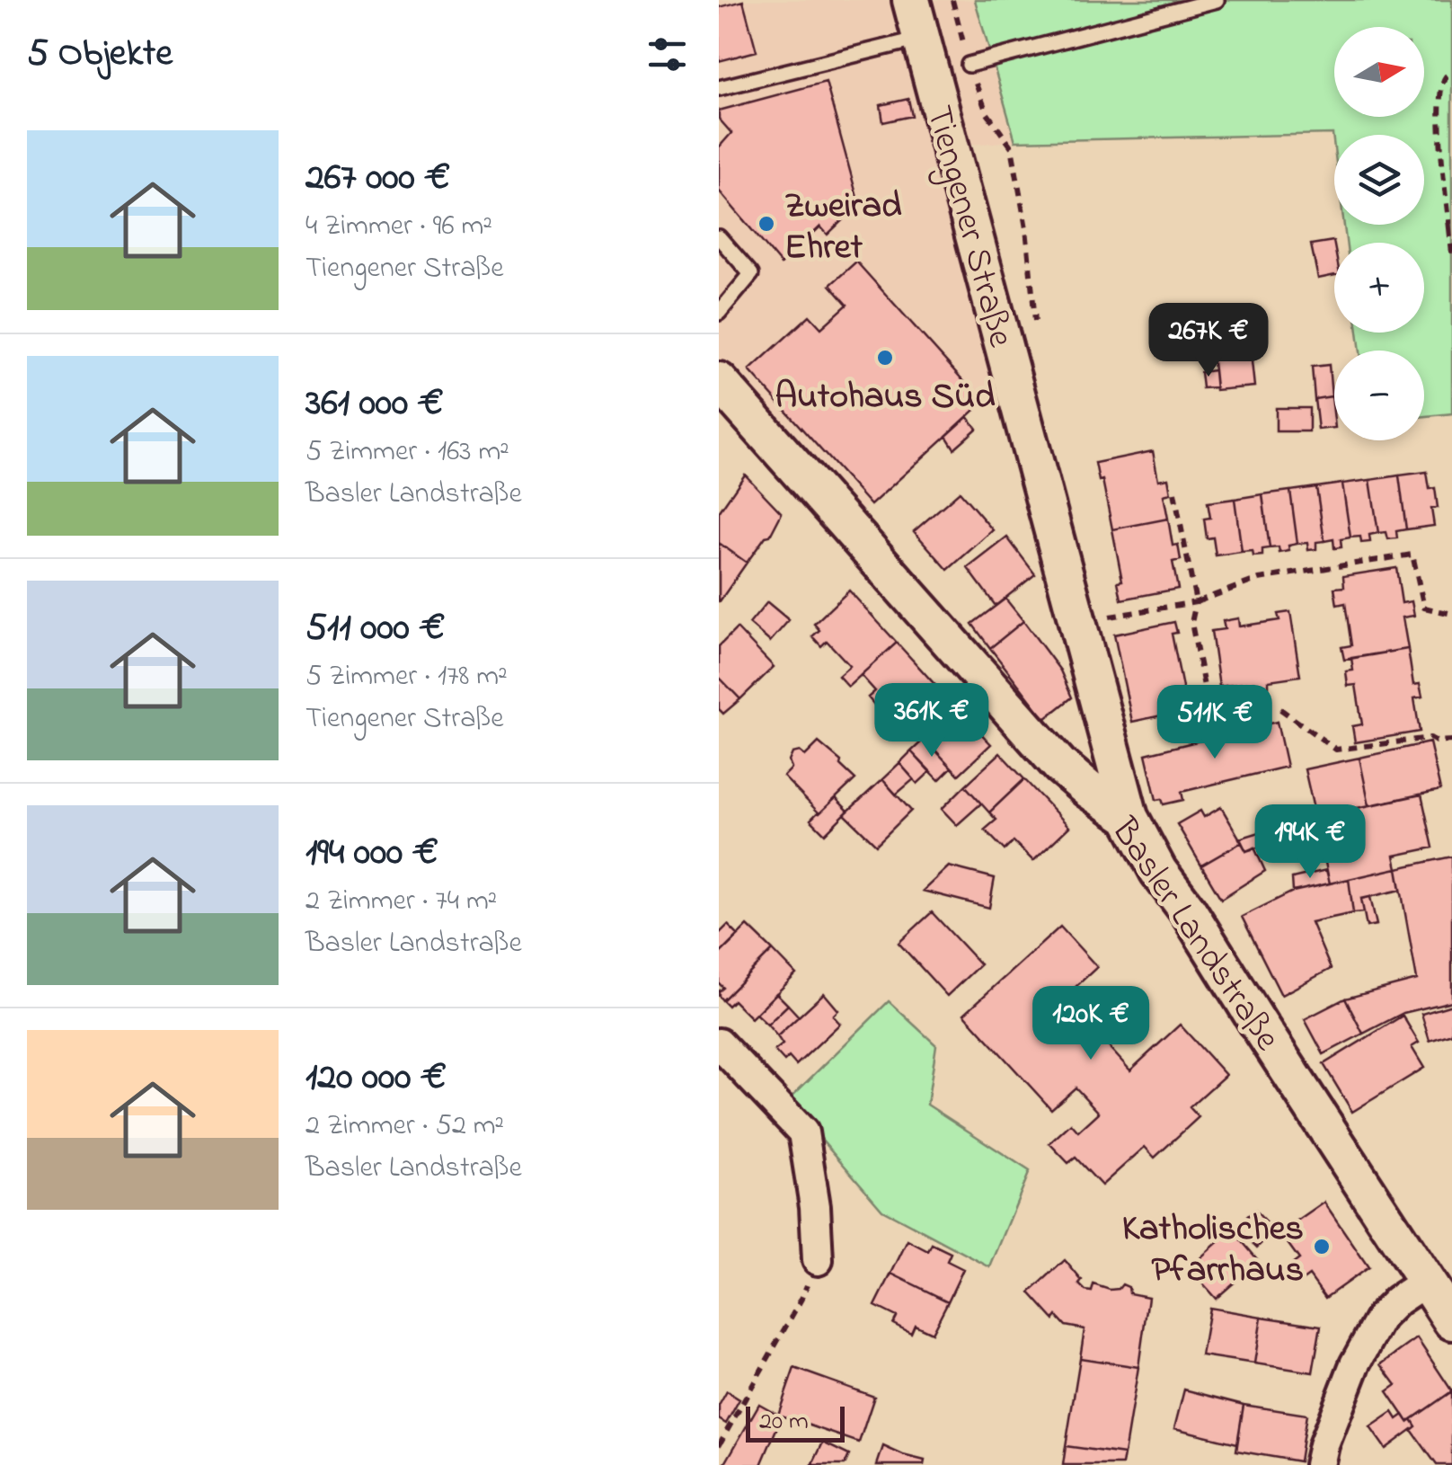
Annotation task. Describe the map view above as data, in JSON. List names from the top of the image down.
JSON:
{
  "streets": {
    "street": ["Tiengener Straße", "Basler Landstraße"]
  },
  "crossings": [
    ["Tiengener Straße", "Basler Landstraße"]
  ],
  "places": ["Zweirad Ehret", "Autohaus Süd", "Katholisches Pfarrhaus"],
  "scale_bar": "20 m",
  "north": "right",
  "page": {
    "heading": "5 Objekte",
    "map_buttons": ["+", "−"],
    "list": [
      {
        "name": "267 000 €",
        "note": "4 Zimmer · 96 m² · Tiengener Straße"
      },
      {
        "name": "361 000 €",
        "note": "5 Zimmer · 163 m² · Basler Landstraße"
      },
      {
        "name": "511 000 €",
        "note": "5 Zimmer · 178 m² · Tiengener Straße"
      },
      {
        "name": "194 000 €",
        "note": "2 Zimmer · 74 m² · Basler Landstraße"
      },
      {
        "name": "120 000 €",
        "note": "2 Zimmer · 52 m² · Basler Landstraße"
      }
    ],
    "price": [
      "267K €",
      "361K €",
      "511K €",
      "194K €",
      "120K €"
    ],
    "scale": "20 m"
  }
}
